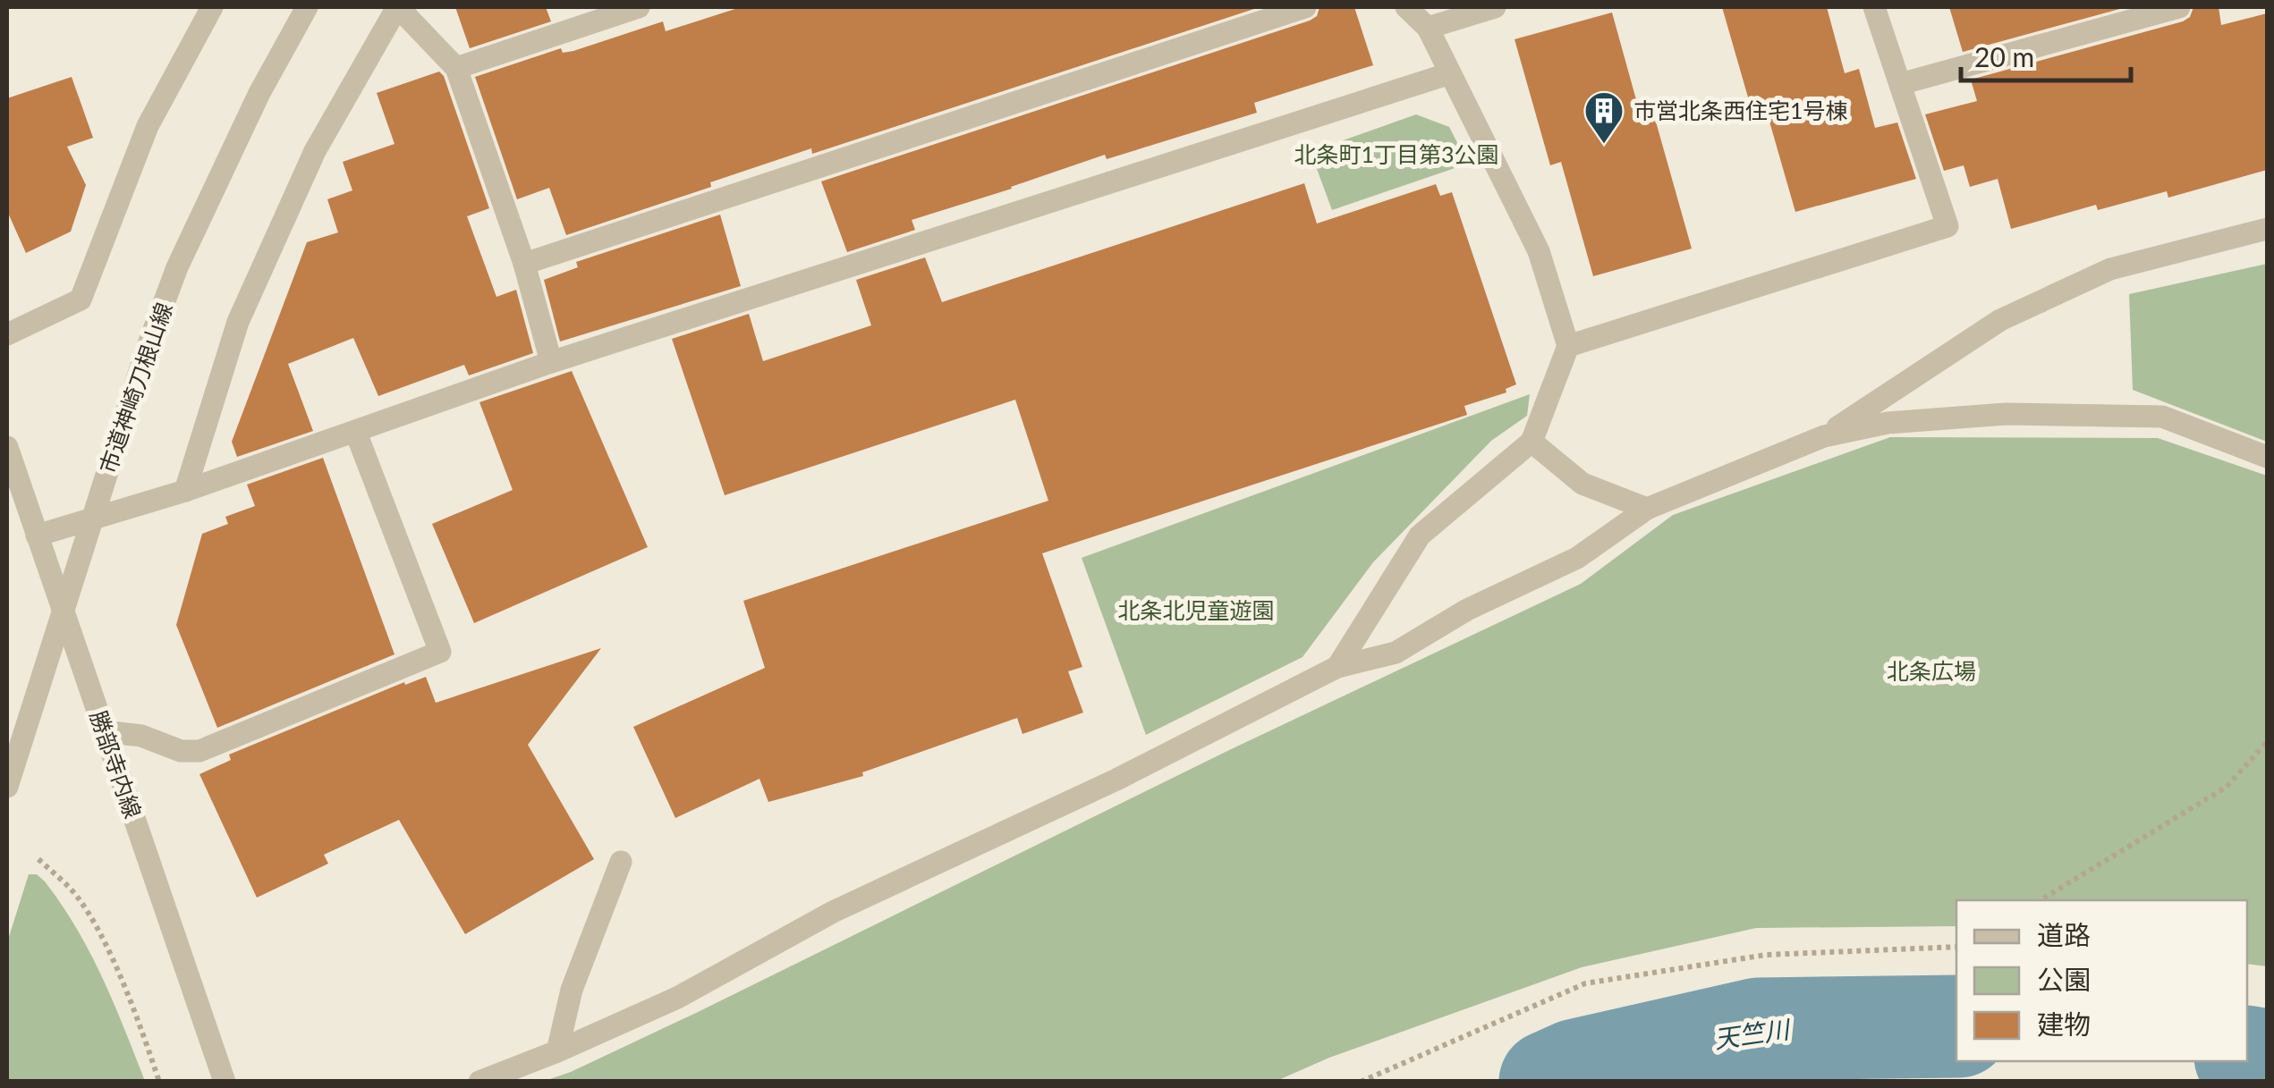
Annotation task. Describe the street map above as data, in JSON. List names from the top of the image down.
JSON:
{
  "streets": {
    "street": ["市道神崎刀根山線", "勝部寺内線"]
  },
  "water": ["天竺川"],
  "parks": ["北条町1丁目第3公園", "北条北児童遊園", "北条広場"],
  "places": {
    "building": ["市営北条西住宅1号棟"]
  },
  "legend": ["道路", "公園", "建物"],
  "scale_bar": "20 m"
}
